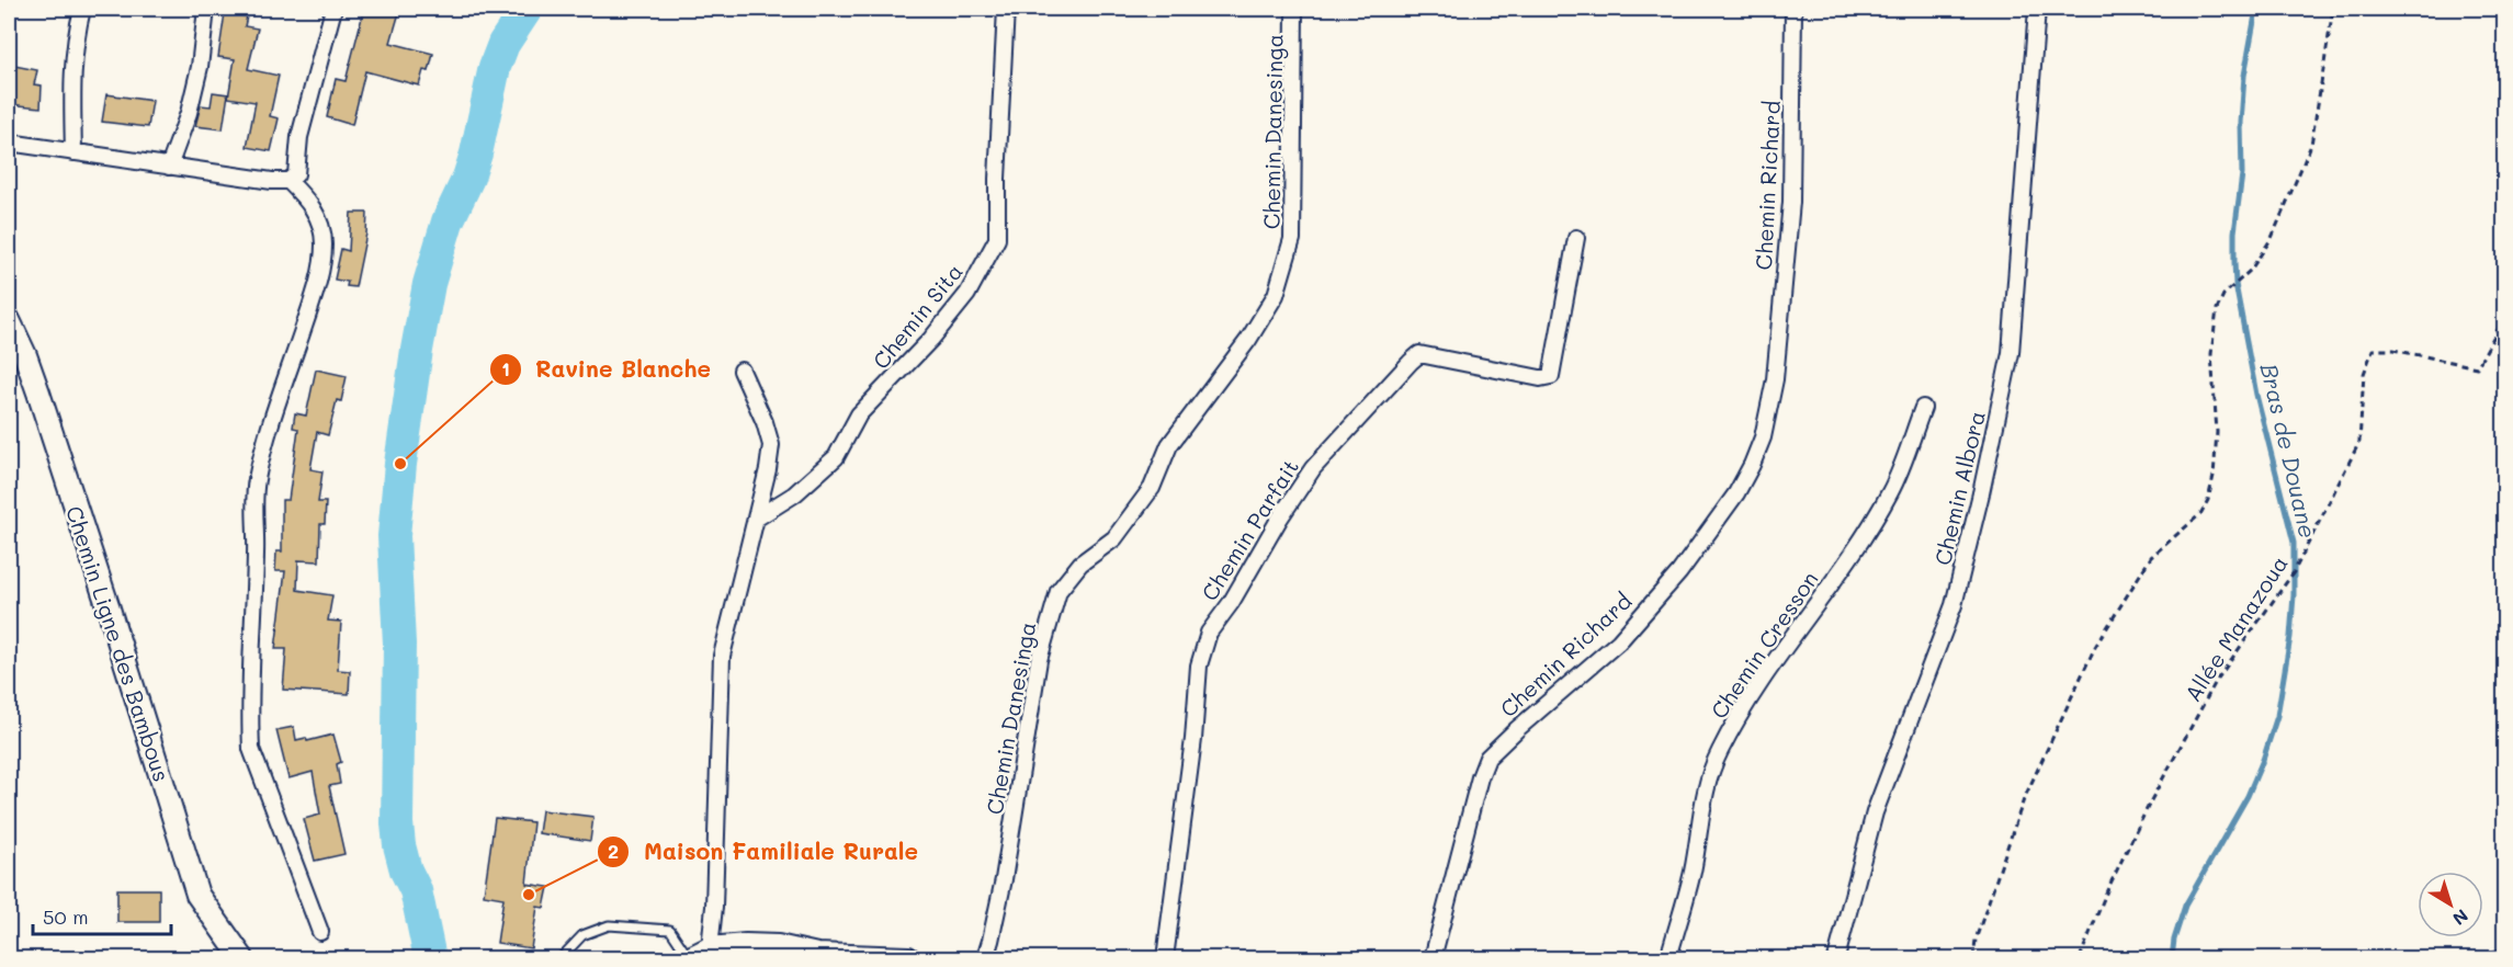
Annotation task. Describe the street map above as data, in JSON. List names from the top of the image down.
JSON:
{
  "streets": {
    "main road": ["Chemin Ligne des Bambous"],
    "street": [
      "Chemin Danesinga",
      "Chemin Richard",
      "Chemin Sita",
      "Chemin Albora",
      "Chemin Parfait",
      "Chemin Cresson"
    ],
    "path": ["Allée Manazoua"]
  },
  "water": ["Bras de Douane"],
  "places": ["Ravine Blanche", "Maison Familiale Rurale"],
  "scale_bar": "50 m",
  "north": "bottom right"
}
